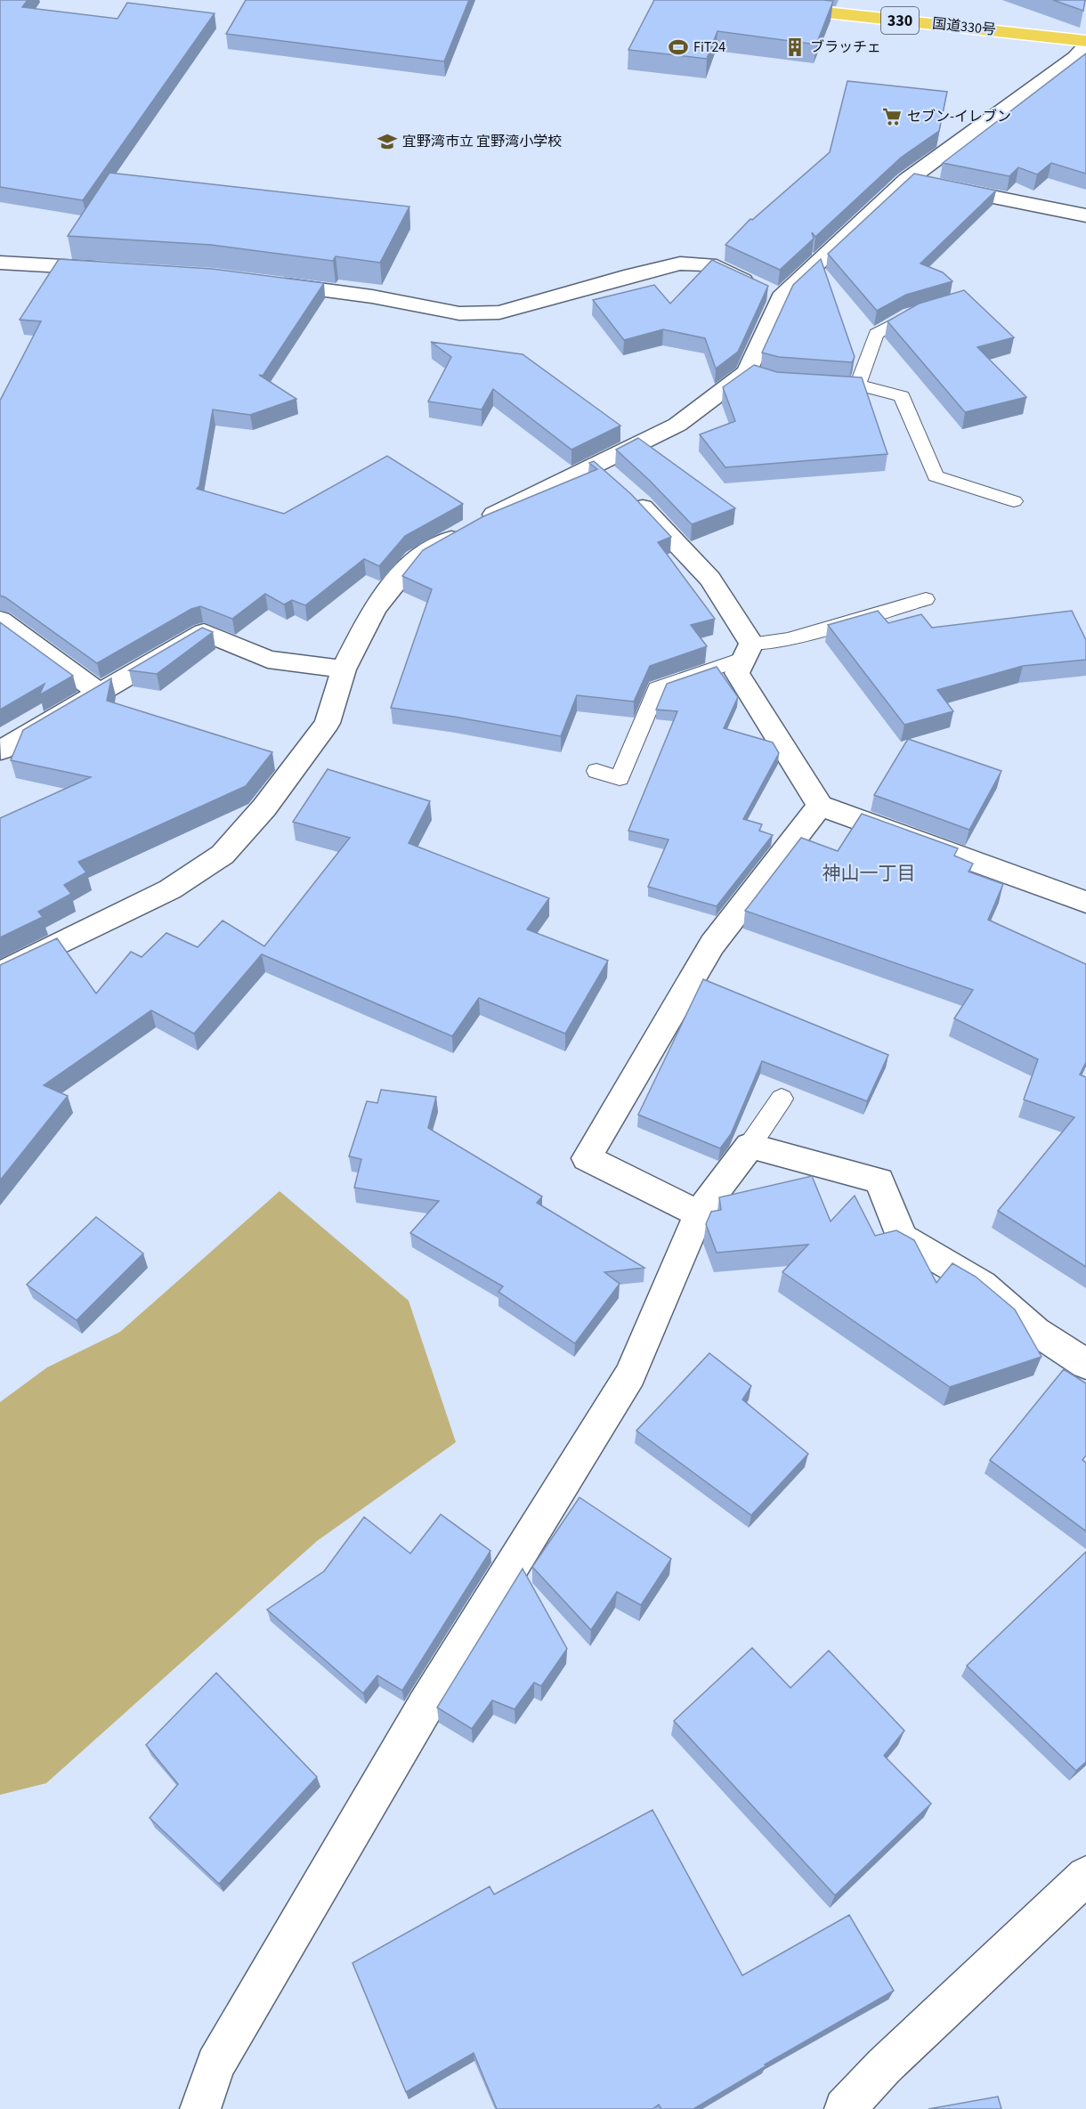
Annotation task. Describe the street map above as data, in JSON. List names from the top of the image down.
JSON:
{
  "streets": {
    "highway": ["330", "国道330号"]
  },
  "districts": ["神山一丁目"],
  "places": {
    "sports": ["FiT24"],
    "building": ["ブラッチェ"],
    "supermarket": ["セブン-イレブン"],
    "school or university": ["宜野湾市立 宜野湾小学校"]
  }
}
